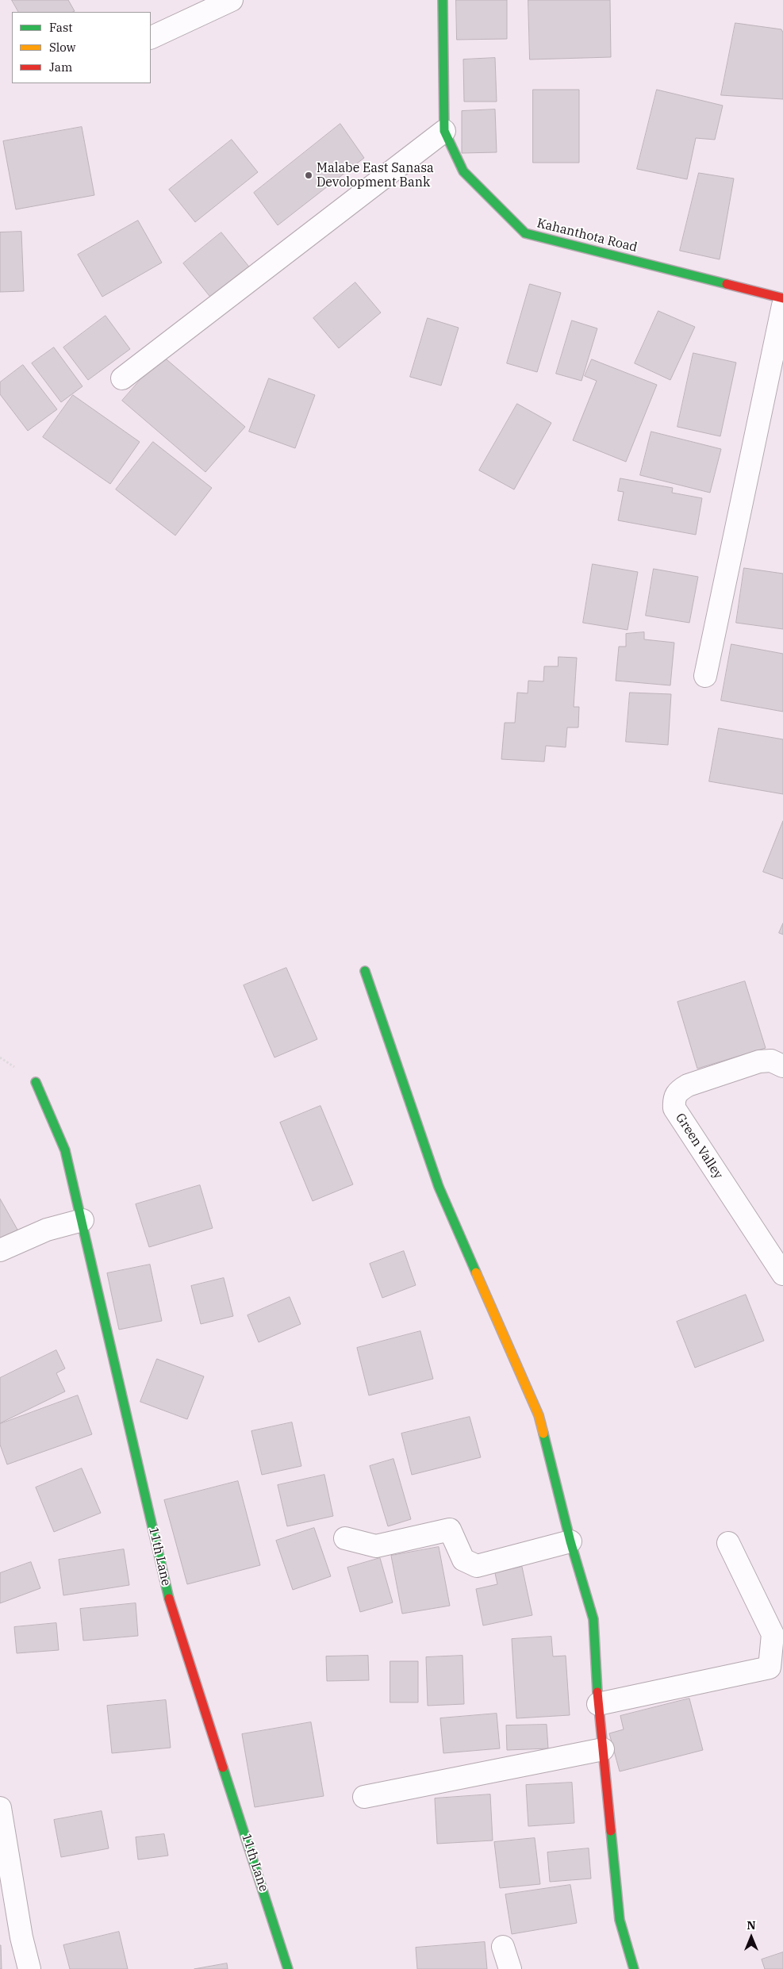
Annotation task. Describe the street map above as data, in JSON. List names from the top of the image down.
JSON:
{
  "streets": {
    "street": ["Kahanthota Road", "Green Valley", "11th Lane"]
  },
  "places": ["Malabe East Sanasa Devolopment Bank"],
  "legend": ["Fast", "Slow", "Jam"],
  "north": "top"
}
